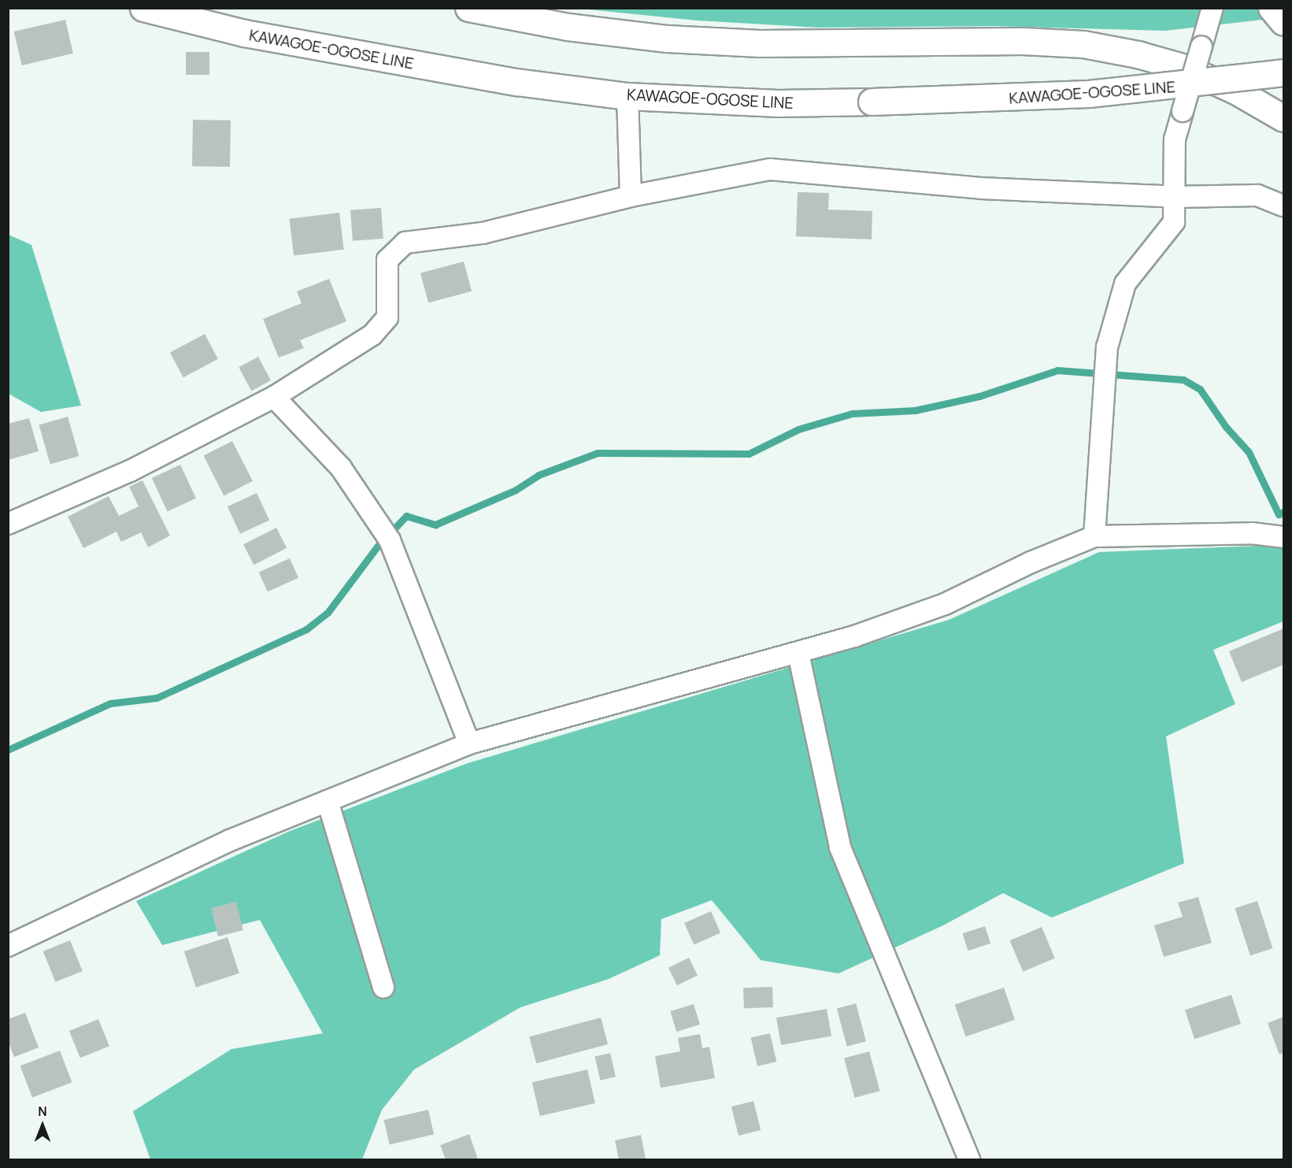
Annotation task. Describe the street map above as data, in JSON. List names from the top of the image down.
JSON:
{
  "streets": {
    "main road": ["KAWAGOE-OGOSE LINE"]
  },
  "north": "top"
}
